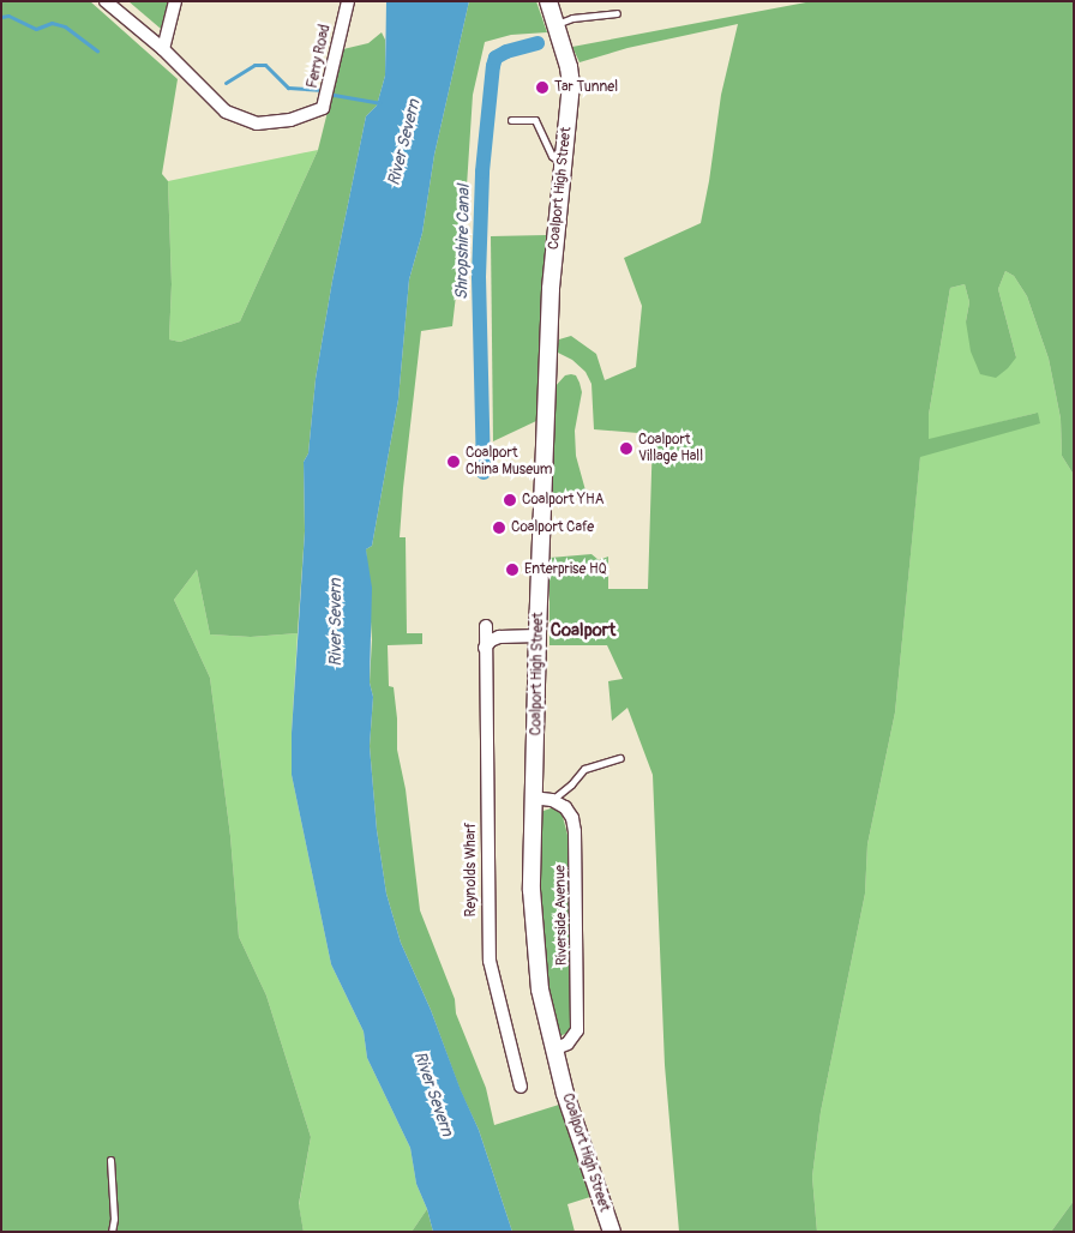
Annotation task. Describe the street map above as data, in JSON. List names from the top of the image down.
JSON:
{
  "streets": {
    "street": [
      "Ferry Road",
      "Coalport High Street",
      "Reynolds Wharf",
      "Riverside Avenue"
    ]
  },
  "crossings": [
    ["Coalport High Street", "Riverside Avenue"]
  ],
  "districts": ["Coalport"],
  "water": ["River Severn", "Shropshire Canal"],
  "places": [
    "Tar Tunnel",
    "Coalport Village Hall",
    "Coalport China Museum",
    "Coalport YHA",
    "Coalport Cafe",
    "Enterprise HQ"
  ]
}
